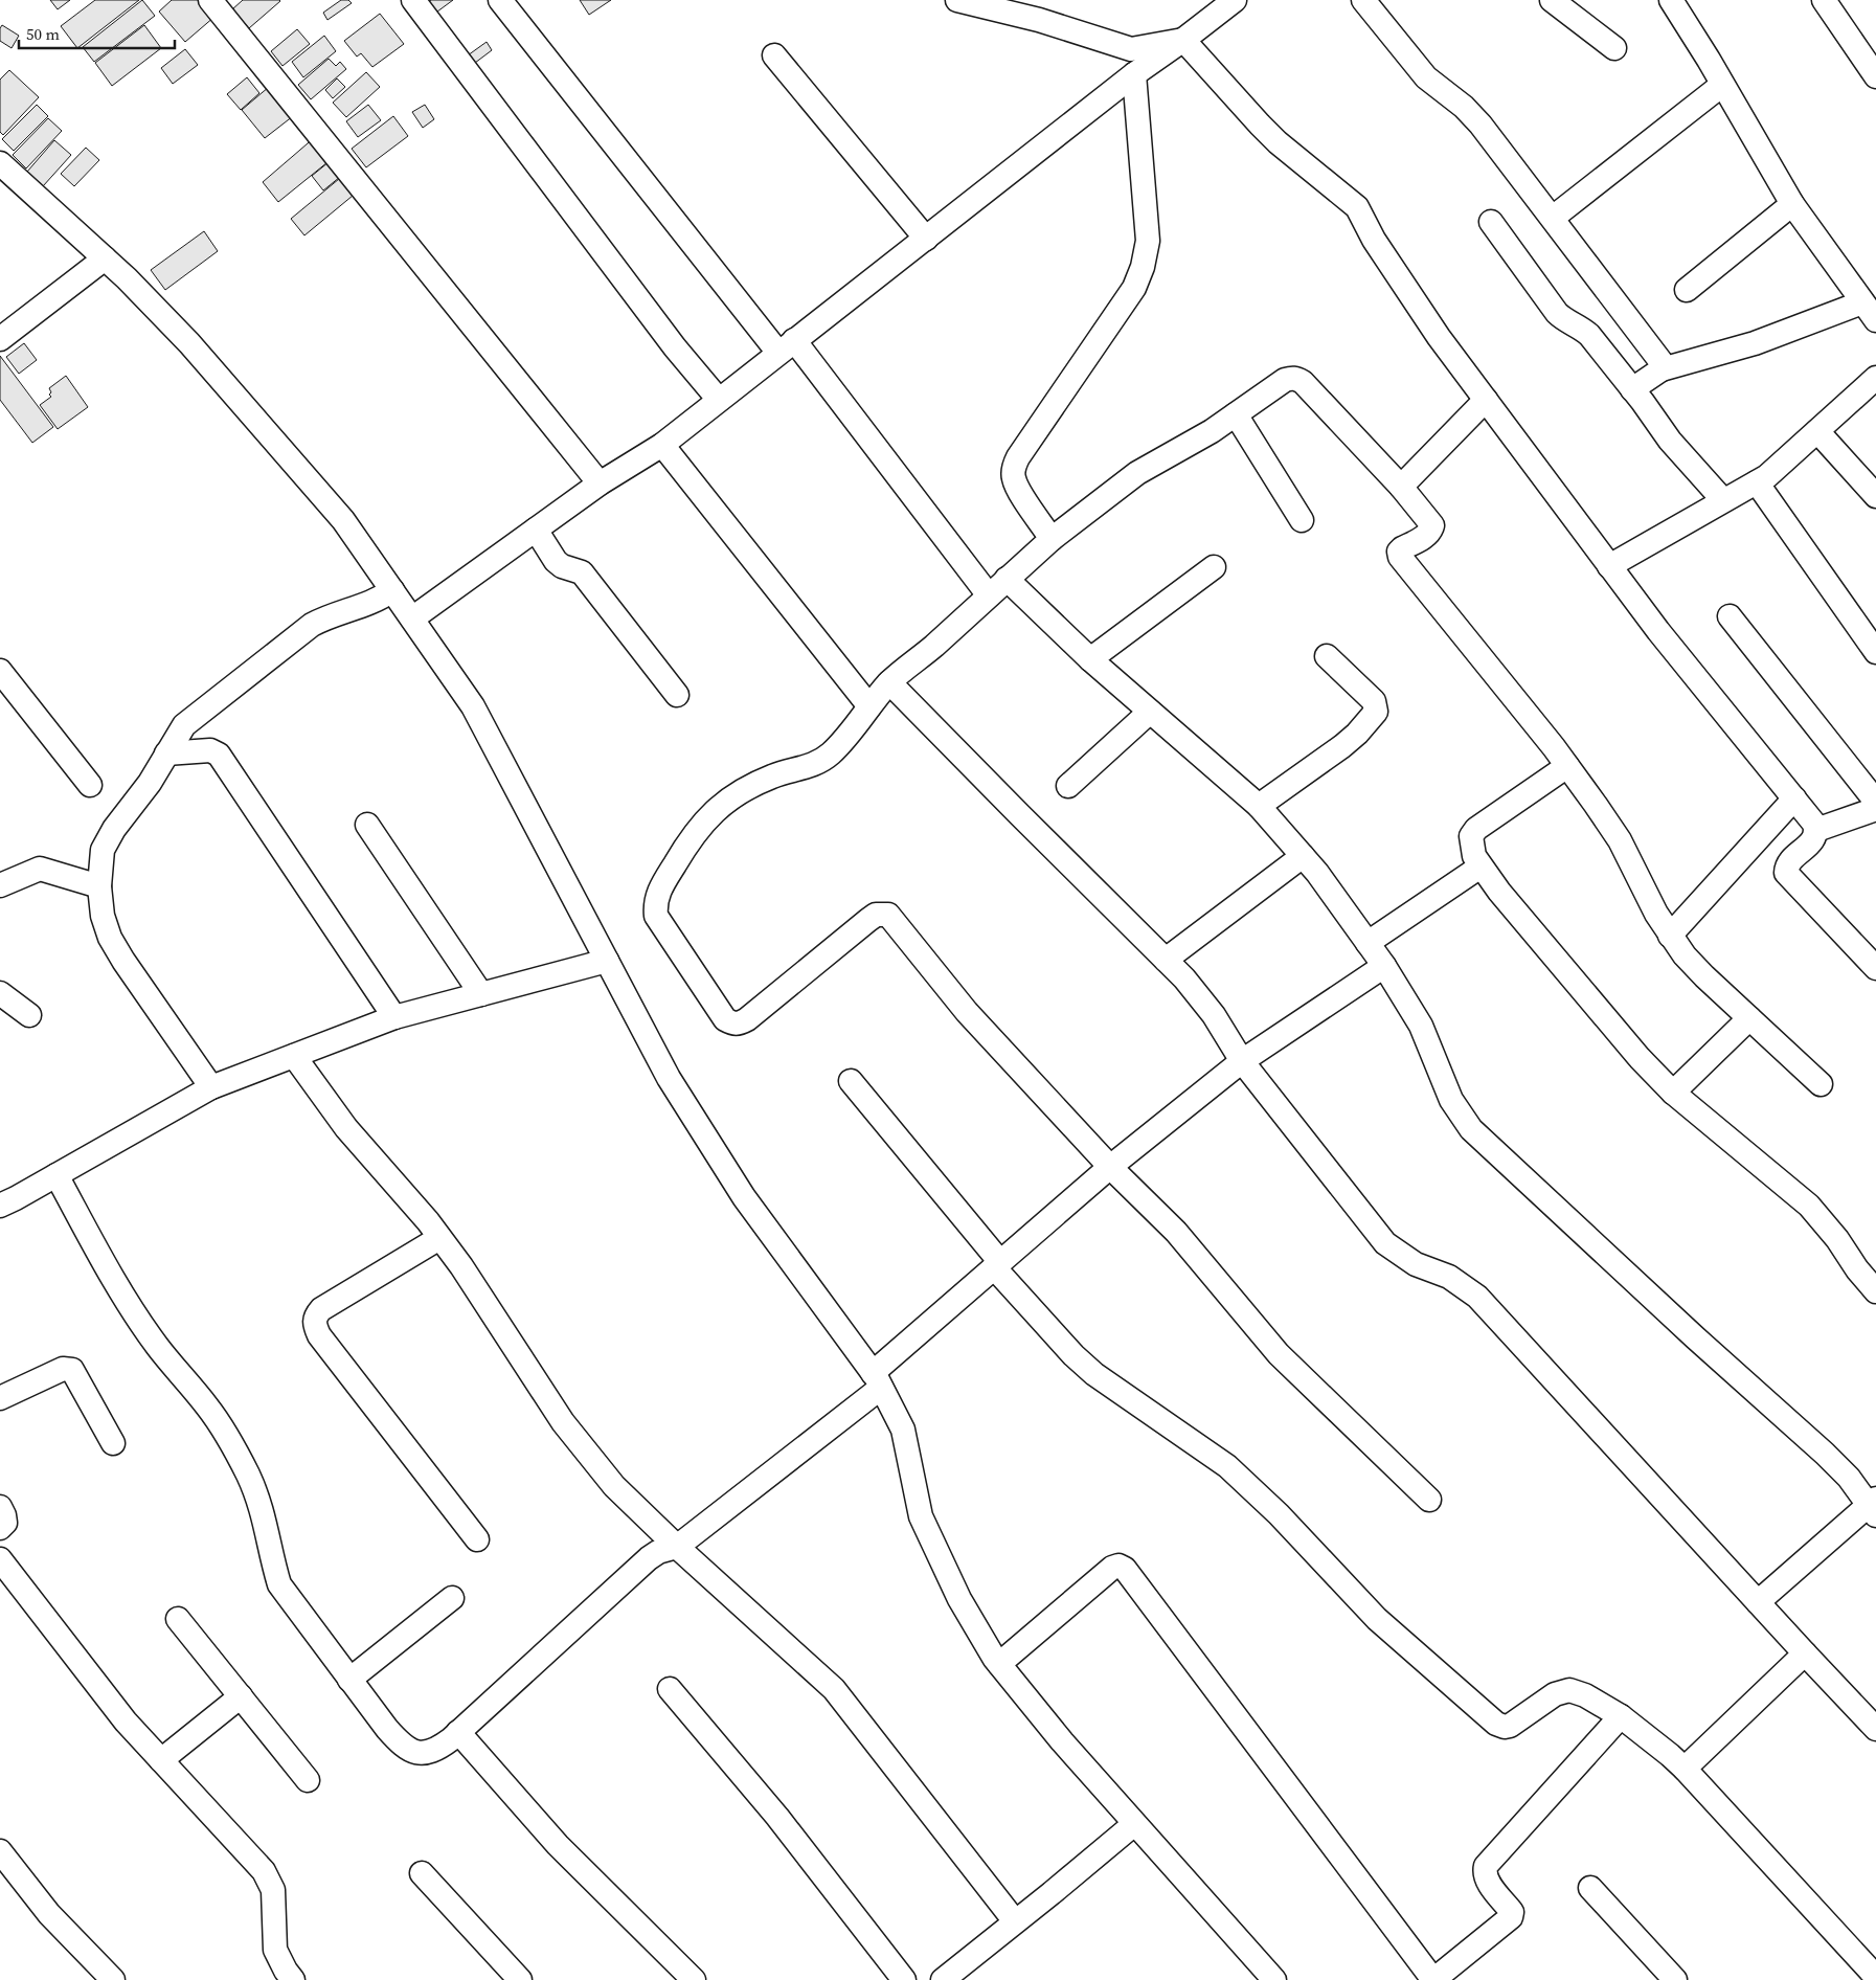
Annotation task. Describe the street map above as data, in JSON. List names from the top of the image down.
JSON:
{
  "scale_bar": "50 m"
}
